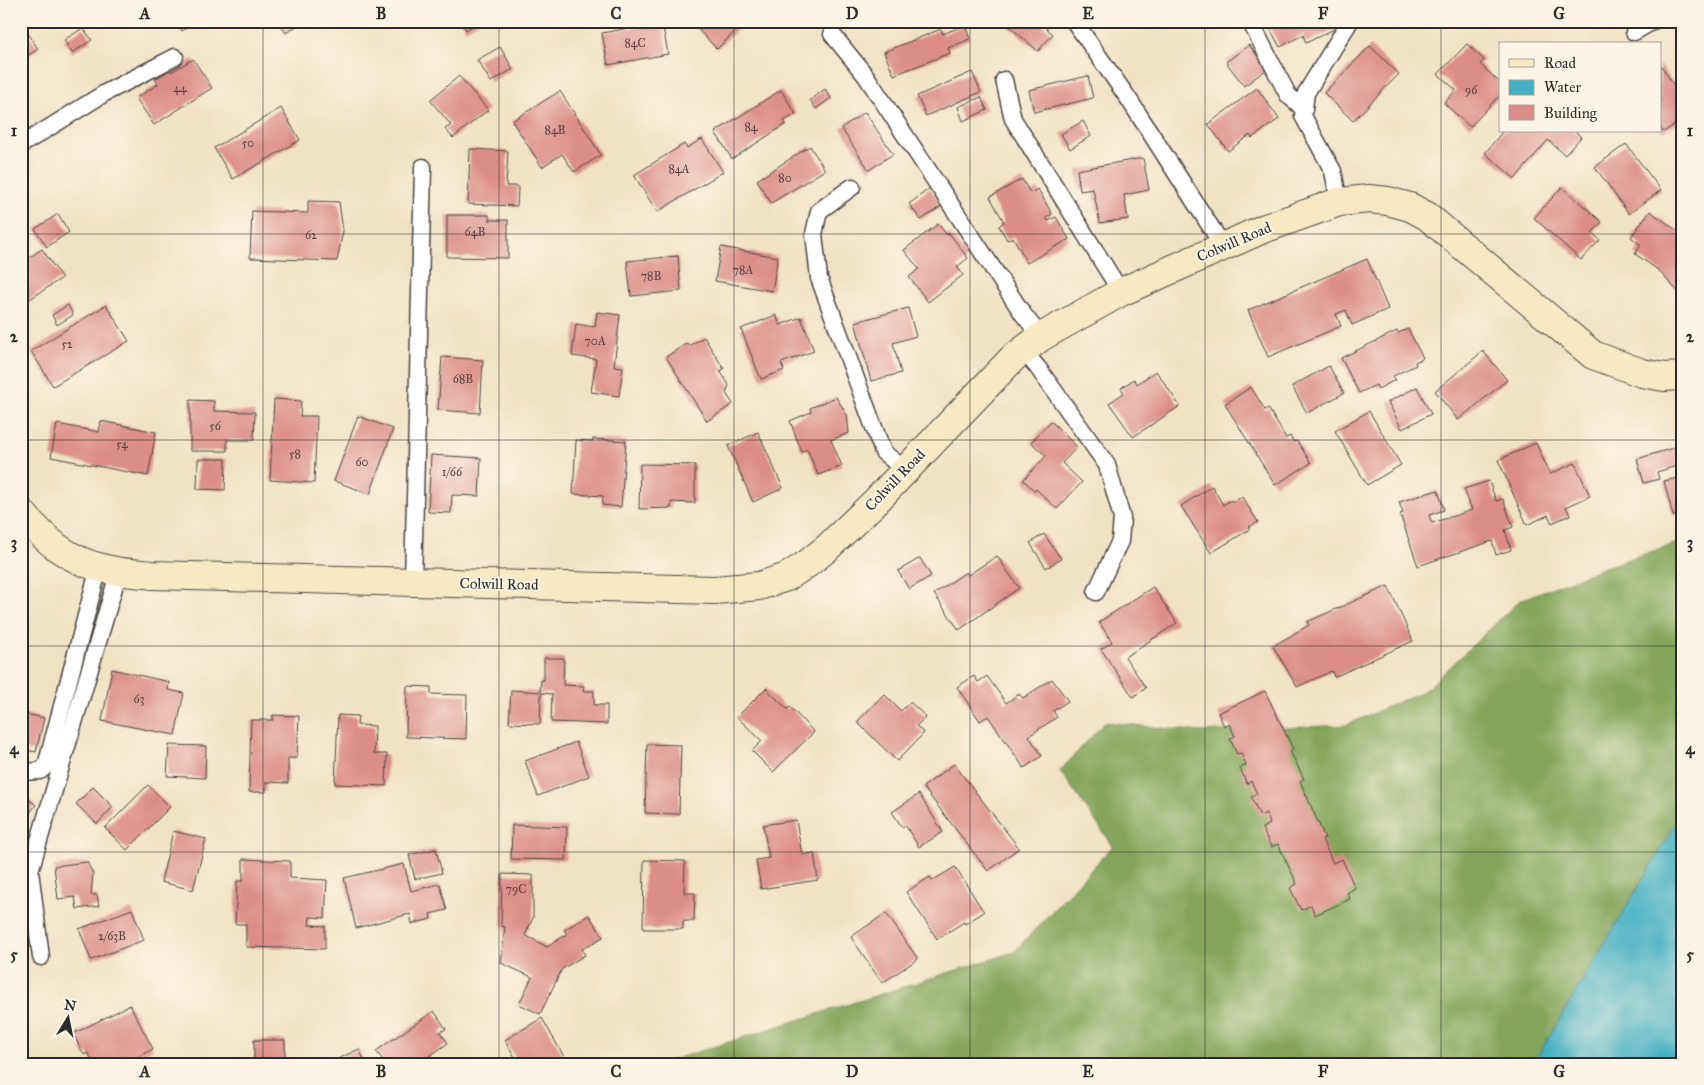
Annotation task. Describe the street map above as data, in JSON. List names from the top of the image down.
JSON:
{
  "streets": {
    "street": ["Colwill Road"]
  },
  "house_numbers": [
    "84C",
    "44",
    "96",
    "84",
    "84B",
    "50",
    "84A",
    "80",
    "64B",
    "62",
    "78A",
    "78B",
    "70A",
    "52",
    "68B",
    "56",
    "54",
    "58",
    "60",
    "1/66",
    "63",
    "79C",
    "2/63B"
  ],
  "legend": ["Road", "Water", "Building"],
  "north": "top",
  "grid": {
    "columns": [
      "A",
      "B",
      "C",
      "D",
      "E",
      "F",
      "G"
    ],
    "rows": [
      "1",
      "2",
      "3",
      "4",
      "5"
    ]
  }
}
